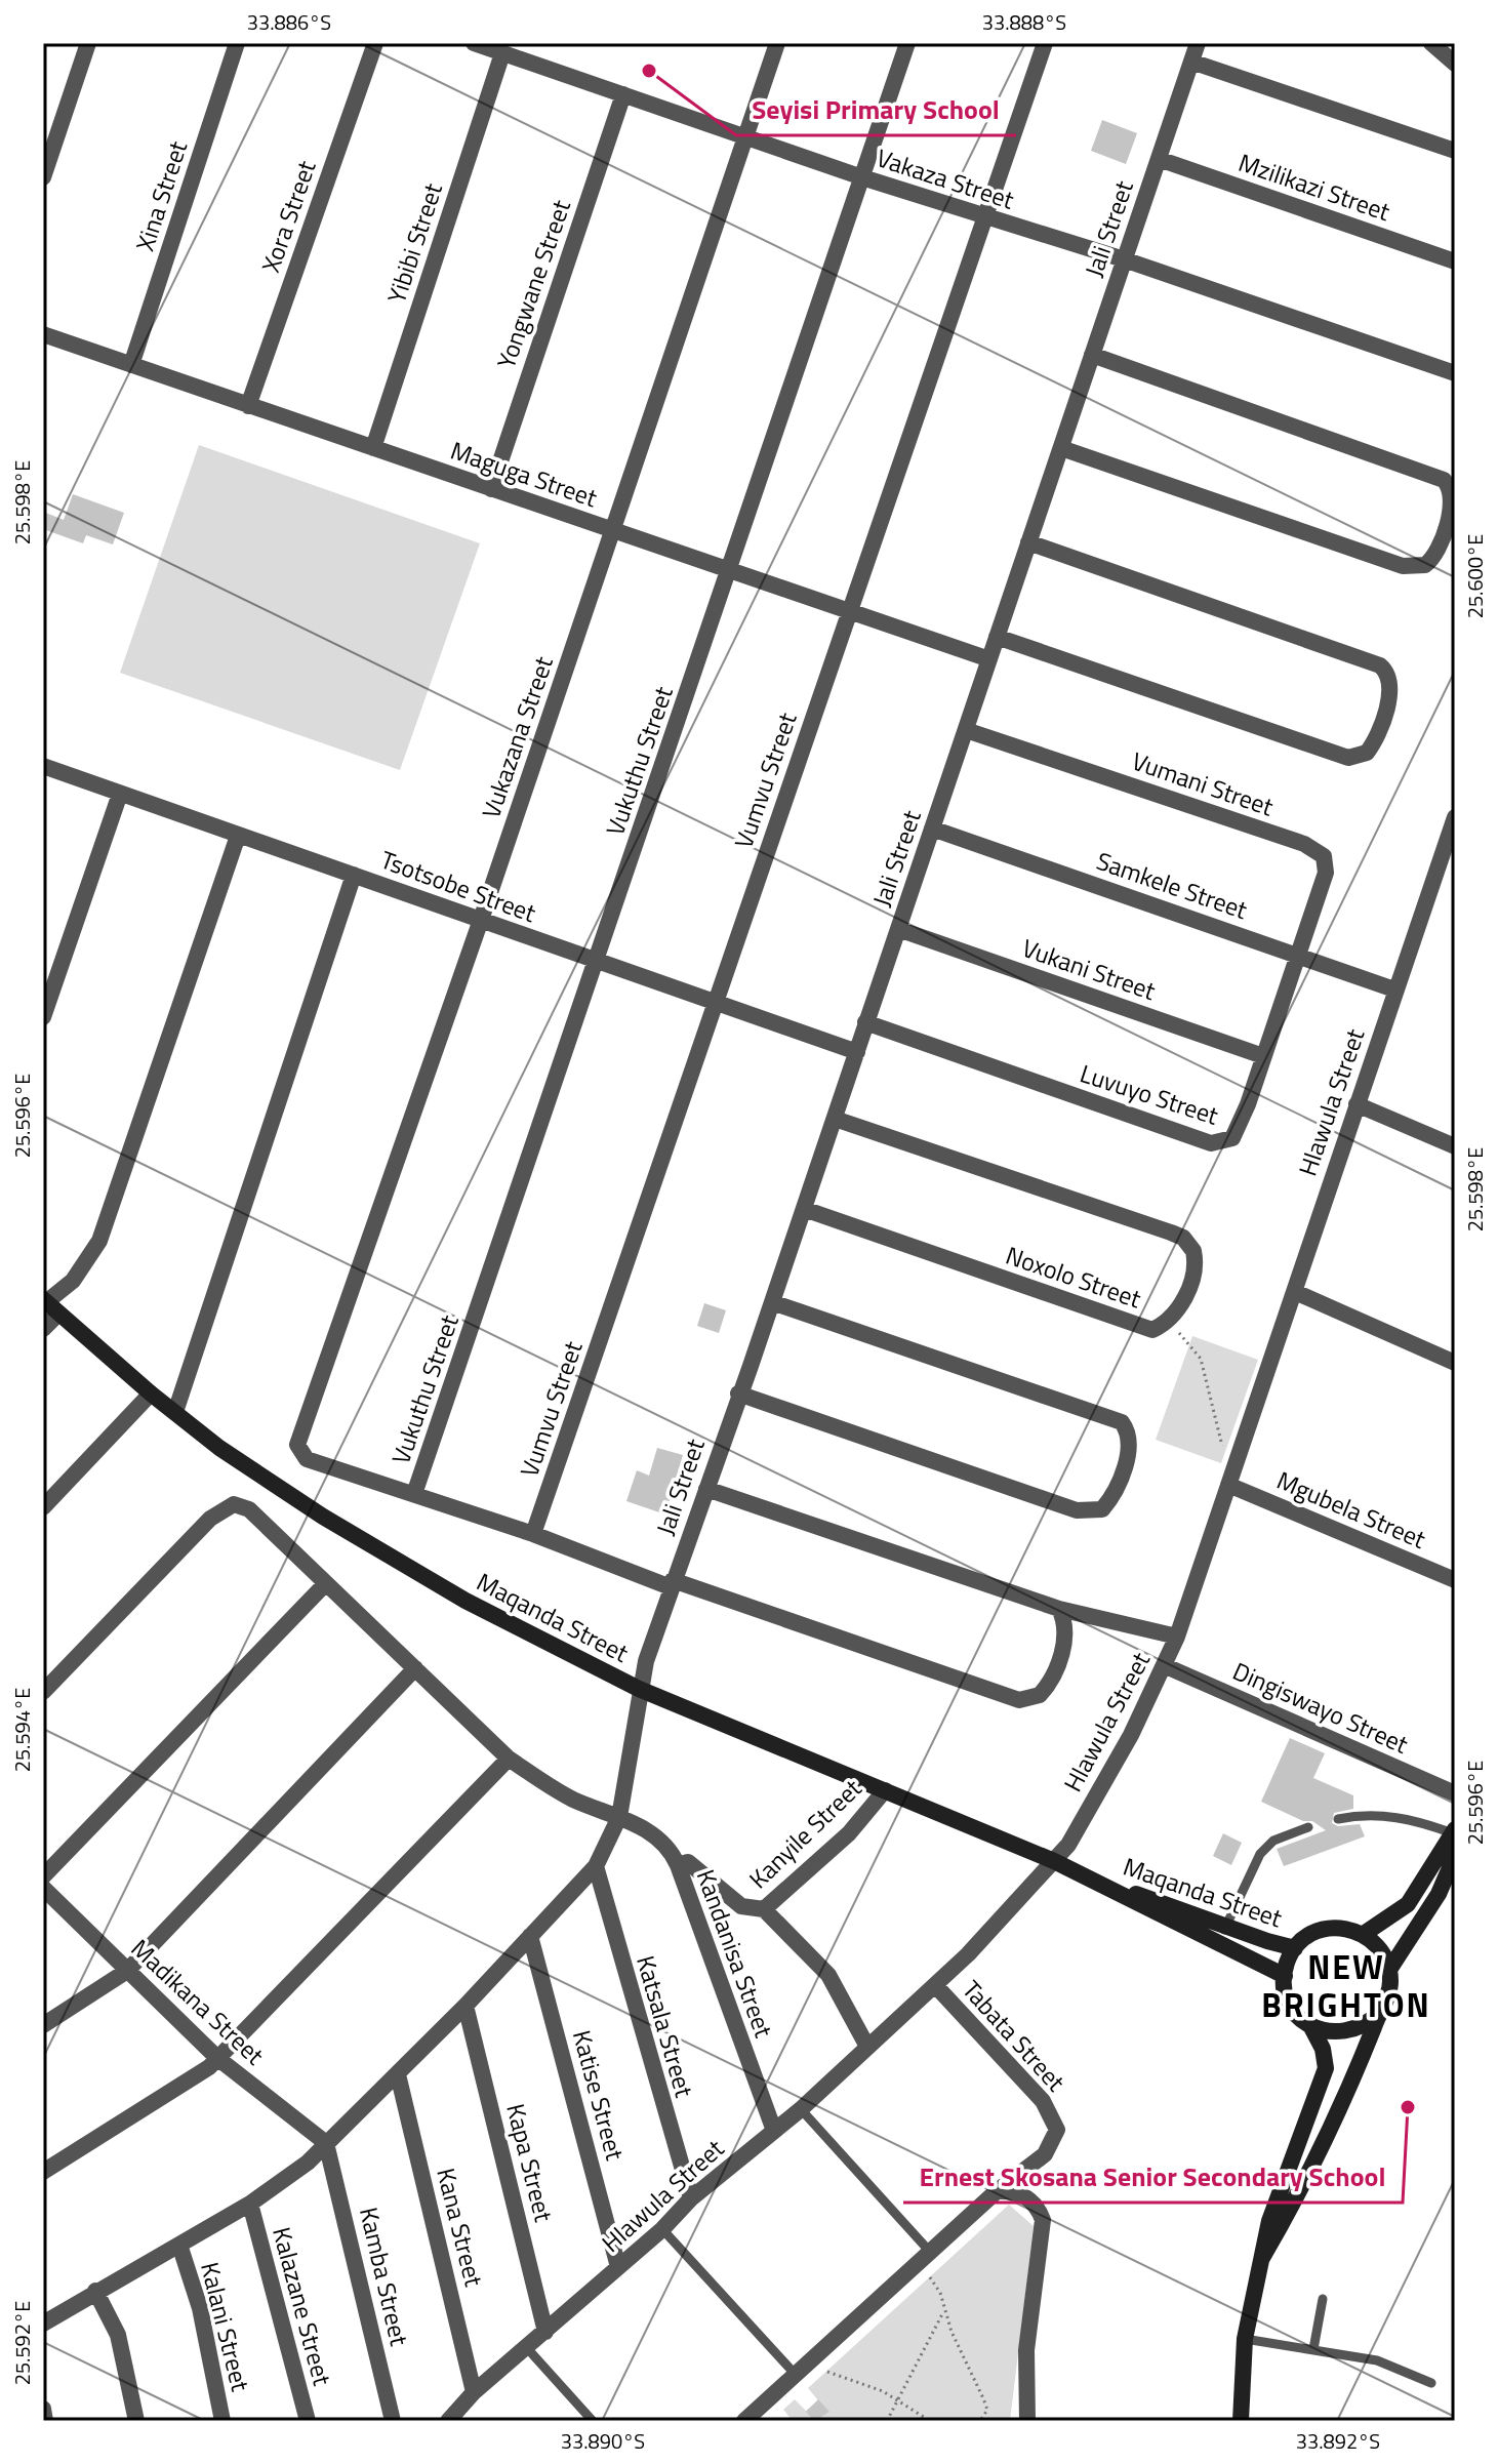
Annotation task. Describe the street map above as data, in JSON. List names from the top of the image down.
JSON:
{
  "streets": {
    "street": [
      "Vakaza Street",
      "Mzilikazi Street",
      "Xina Street",
      "Xora Street",
      "Jali Street",
      "Yibibi Street",
      "Yongwane Street",
      "Maguga Street",
      "Vukazana Street",
      "Vukuthu Street",
      "Vumvu Street",
      "Vumani Street",
      "Samkele Street",
      "Tsotsobe Street",
      "Vukani Street",
      "Luvuyo Street",
      "Hlawula Street",
      "Noxolo Street",
      "Mgubela Street",
      "Maqanda Street",
      "Dingiswayo Street",
      "Kanyile Street",
      "Kandanisa Street",
      "Madikana Street",
      "Katsala Street",
      "Tabata Street",
      "Katise Street",
      "Kapa Street",
      "Kana Street",
      "Kamba Street",
      "Kalazane Street",
      "Kalani Street"
    ]
  },
  "crossings": [
    ["Vakaza Street", "Jali Street"],
    ["Vakaza Street", "Yibibi Street"],
    ["Vakaza Street", "Yongwane Street"],
    ["Vakaza Street", "Vukazana Street"],
    ["Vakaza Street", "Vukuthu Street"],
    ["Vakaza Street", "Vumvu Street"],
    ["Mzilikazi Street", "Jali Street"],
    ["Xina Street", "Maguga Street"],
    ["Xora Street", "Maguga Street"],
    ["Jali Street", "Maguga Street"],
    ["Jali Street", "Vumani Street"],
    ["Jali Street", "Samkele Street"],
    ["Jali Street", "Tsotsobe Street"],
    ["Jali Street", "Vukani Street"],
    ["Jali Street", "Luvuyo Street"],
    ["Jali Street", "Noxolo Street"],
    ["Jali Street", "Maqanda Street"],
    ["Jali Street", "Kandanisa Street"],
    ["Jali Street", "Madikana Street"],
    ["Jali Street", "Katsala Street"],
    ["Jali Street", "Katise Street"],
    ["Jali Street", "Kapa Street"],
    ["Jali Street", "Kana Street"],
    ["Jali Street", "Kamba Street"],
    ["Jali Street", "Kalazane Street"],
    ["Jali Street", "Kalani Street"],
    ["Yibibi Street", "Maguga Street"],
    ["Yongwane Street", "Maguga Street"],
    ["Maguga Street", "Vukazana Street"],
    ["Maguga Street", "Vukuthu Street"],
    ["Maguga Street", "Vumvu Street"],
    ["Vukazana Street", "Vukuthu Street"],
    ["Vukazana Street", "Tsotsobe Street"],
    ["Vukuthu Street", "Tsotsobe Street"],
    ["Vumvu Street", "Tsotsobe Street"],
    ["Vumani Street", "Samkele Street"],
    ["Vumani Street", "Luvuyo Street"],
    ["Samkele Street", "Luvuyo Street"],
    ["Samkele Street", "Hlawula Street"],
    ["Vukani Street", "Luvuyo Street"],
    ["Hlawula Street", "Mgubela Street"],
    ["Hlawula Street", "Maqanda Street"],
    ["Hlawula Street", "Dingiswayo Street"],
    ["Hlawula Street", "Kandanisa Street"],
    ["Hlawula Street", "Katsala Street"],
    ["Hlawula Street", "Tabata Street"],
    ["Hlawula Street", "Katise Street"],
    ["Hlawula Street", "Kapa Street"],
    ["Hlawula Street", "Kana Street"],
    ["Maqanda Street", "Kanyile Street"],
    ["Kanyile Street", "Kandanisa Street"],
    ["Madikana Street", "Kamba Street"]
  ],
  "districts": ["NEW BRIGHTON"],
  "places": ["Seyisi Primary School", "Ernest Skosana Senior Secondary School"],
  "coordinates": [
    "33.886°S",
    "33.888°S",
    "25.598°E",
    "25.600°E",
    "25.596°E",
    "25.594°E",
    "25.592°E",
    "33.890°S",
    "33.892°S"
  ]
}
